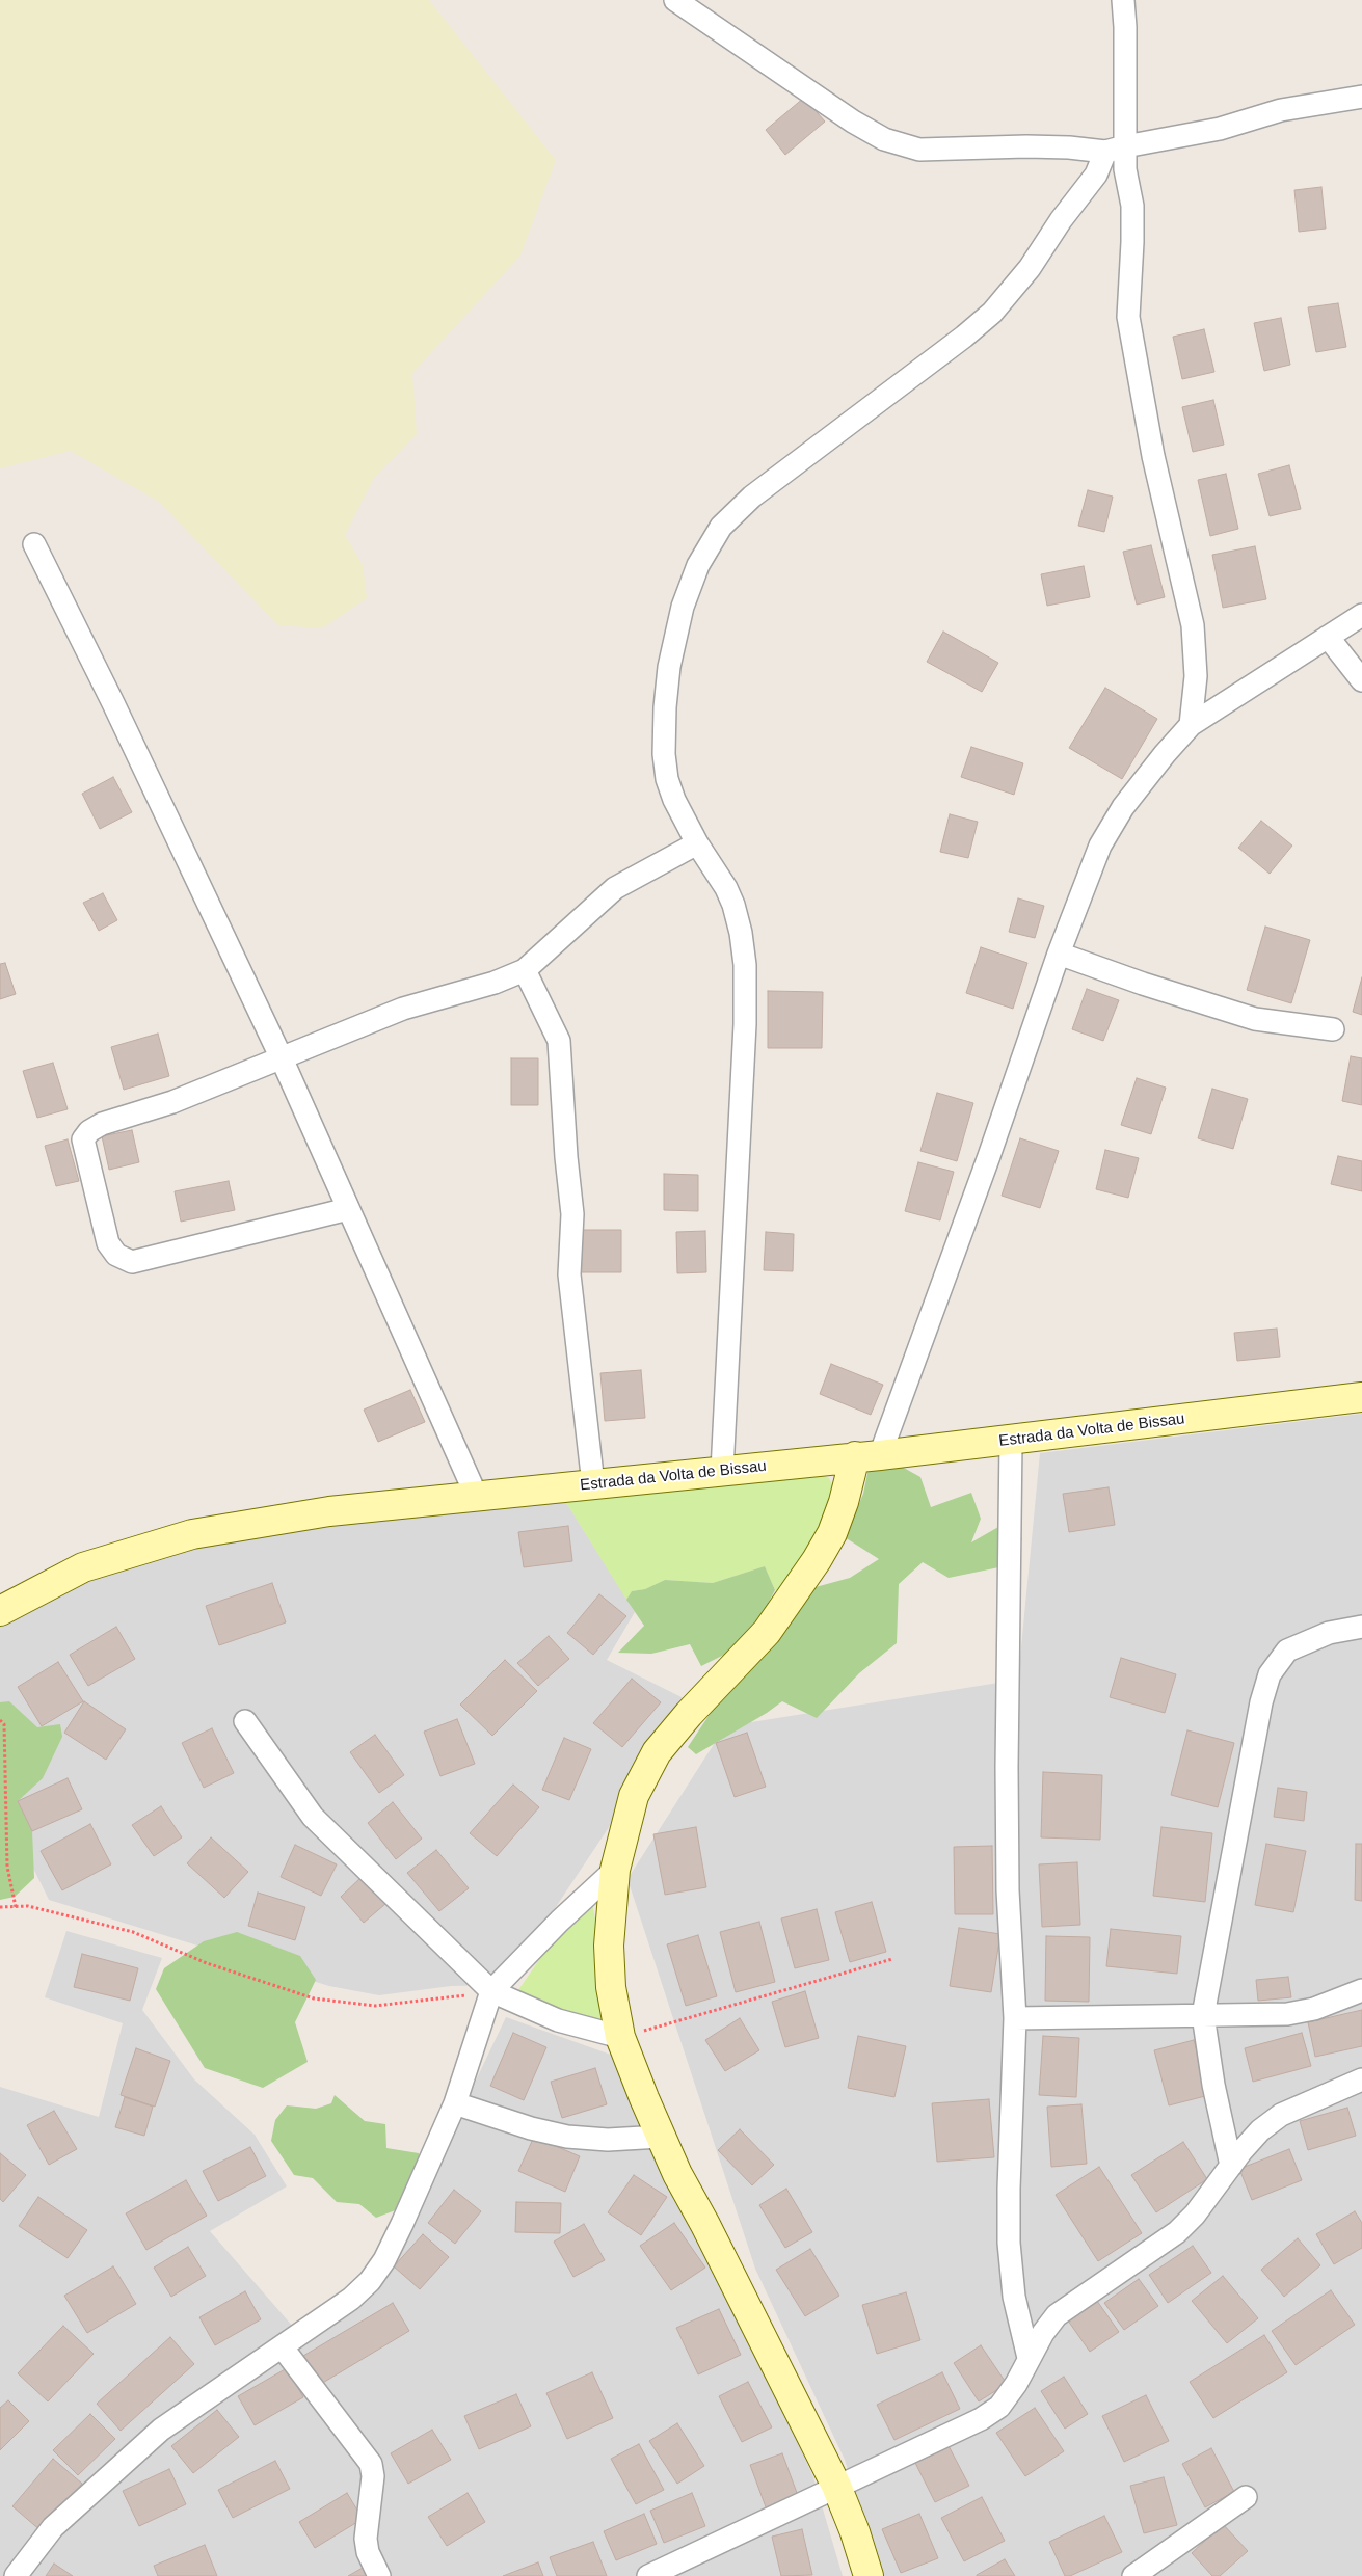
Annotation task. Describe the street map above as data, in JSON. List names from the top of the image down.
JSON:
{
  "streets": {
    "main road": ["Estrada da Volta de Bissau"]
  }
}
